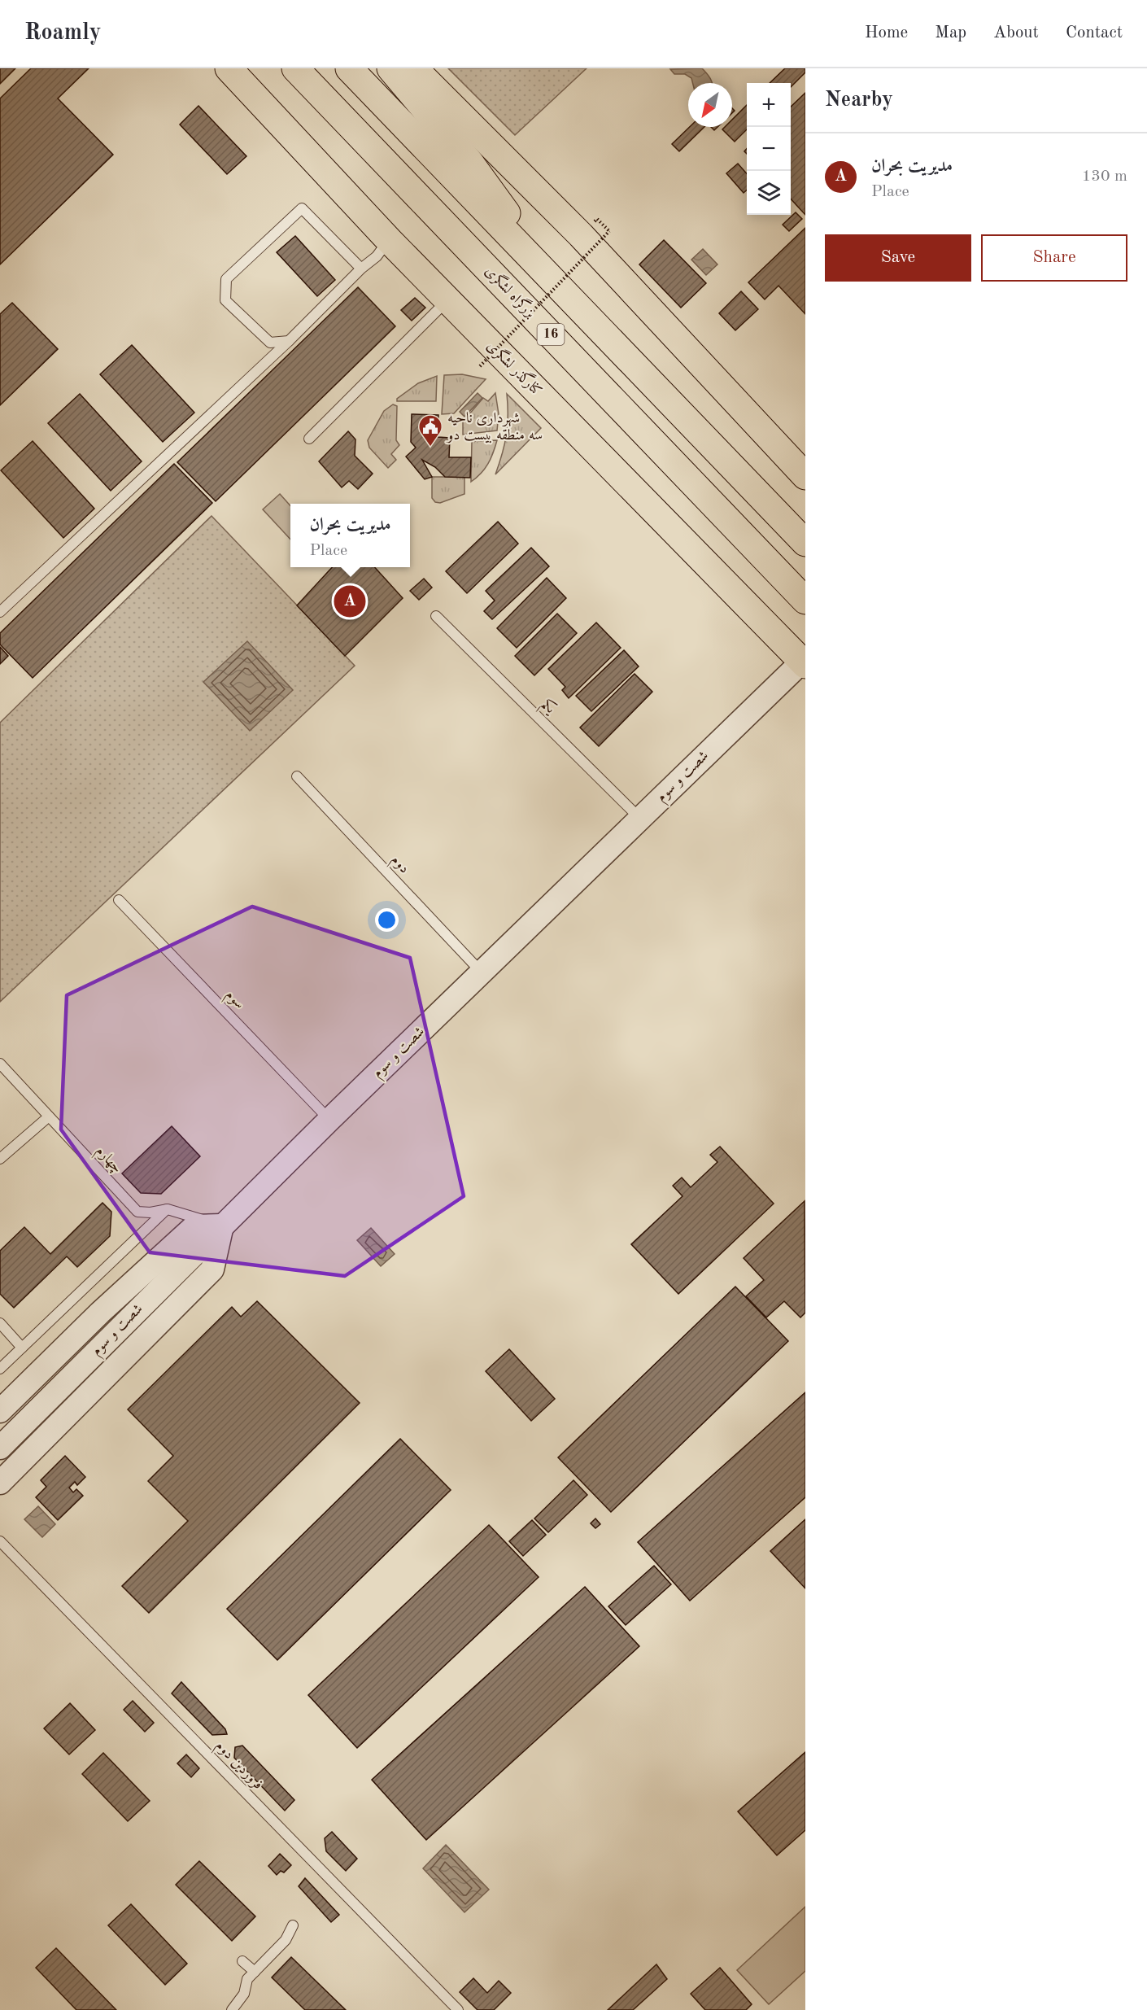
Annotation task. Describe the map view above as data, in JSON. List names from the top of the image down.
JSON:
{
  "streets": {
    "main road": ["بزرگراه لشگری", "16", "کنارگذر لشگری"],
    "street": ["شصت و سوم"],
    "lane": [
      "یکم",
      "دوم",
      "سوم",
      "چهارم",
      "فروردین دوم"
    ]
  },
  "crossings": [
    ["کنارگذر لشگری", "شصت و سوم"],
    ["یکم", "شصت و سوم"],
    ["شصت و سوم", "دوم"],
    ["شصت و سوم", "سوم"],
    ["شصت و سوم", "چهارم"]
  ],
  "places": {
    "public building": ["شهرداری ناحیه سه منطقه بیست دو"]
  },
  "north": "bottom left",
  "page": {
    "header": "Roamly",
    "nav": [
      "Home",
      "Map",
      "About",
      "Contact"
    ],
    "heading": "Nearby",
    "map_buttons": ["+", "−"],
    "list": [
      {
        "mark": "A",
        "name": "مدیریت بحران",
        "note": "Place",
        "value": "130 m"
      }
    ],
    "buttons": ["Save", "Share"],
    "popup": ["مدیریت بحران", "Place"],
    "pins": "A"
  }
}
